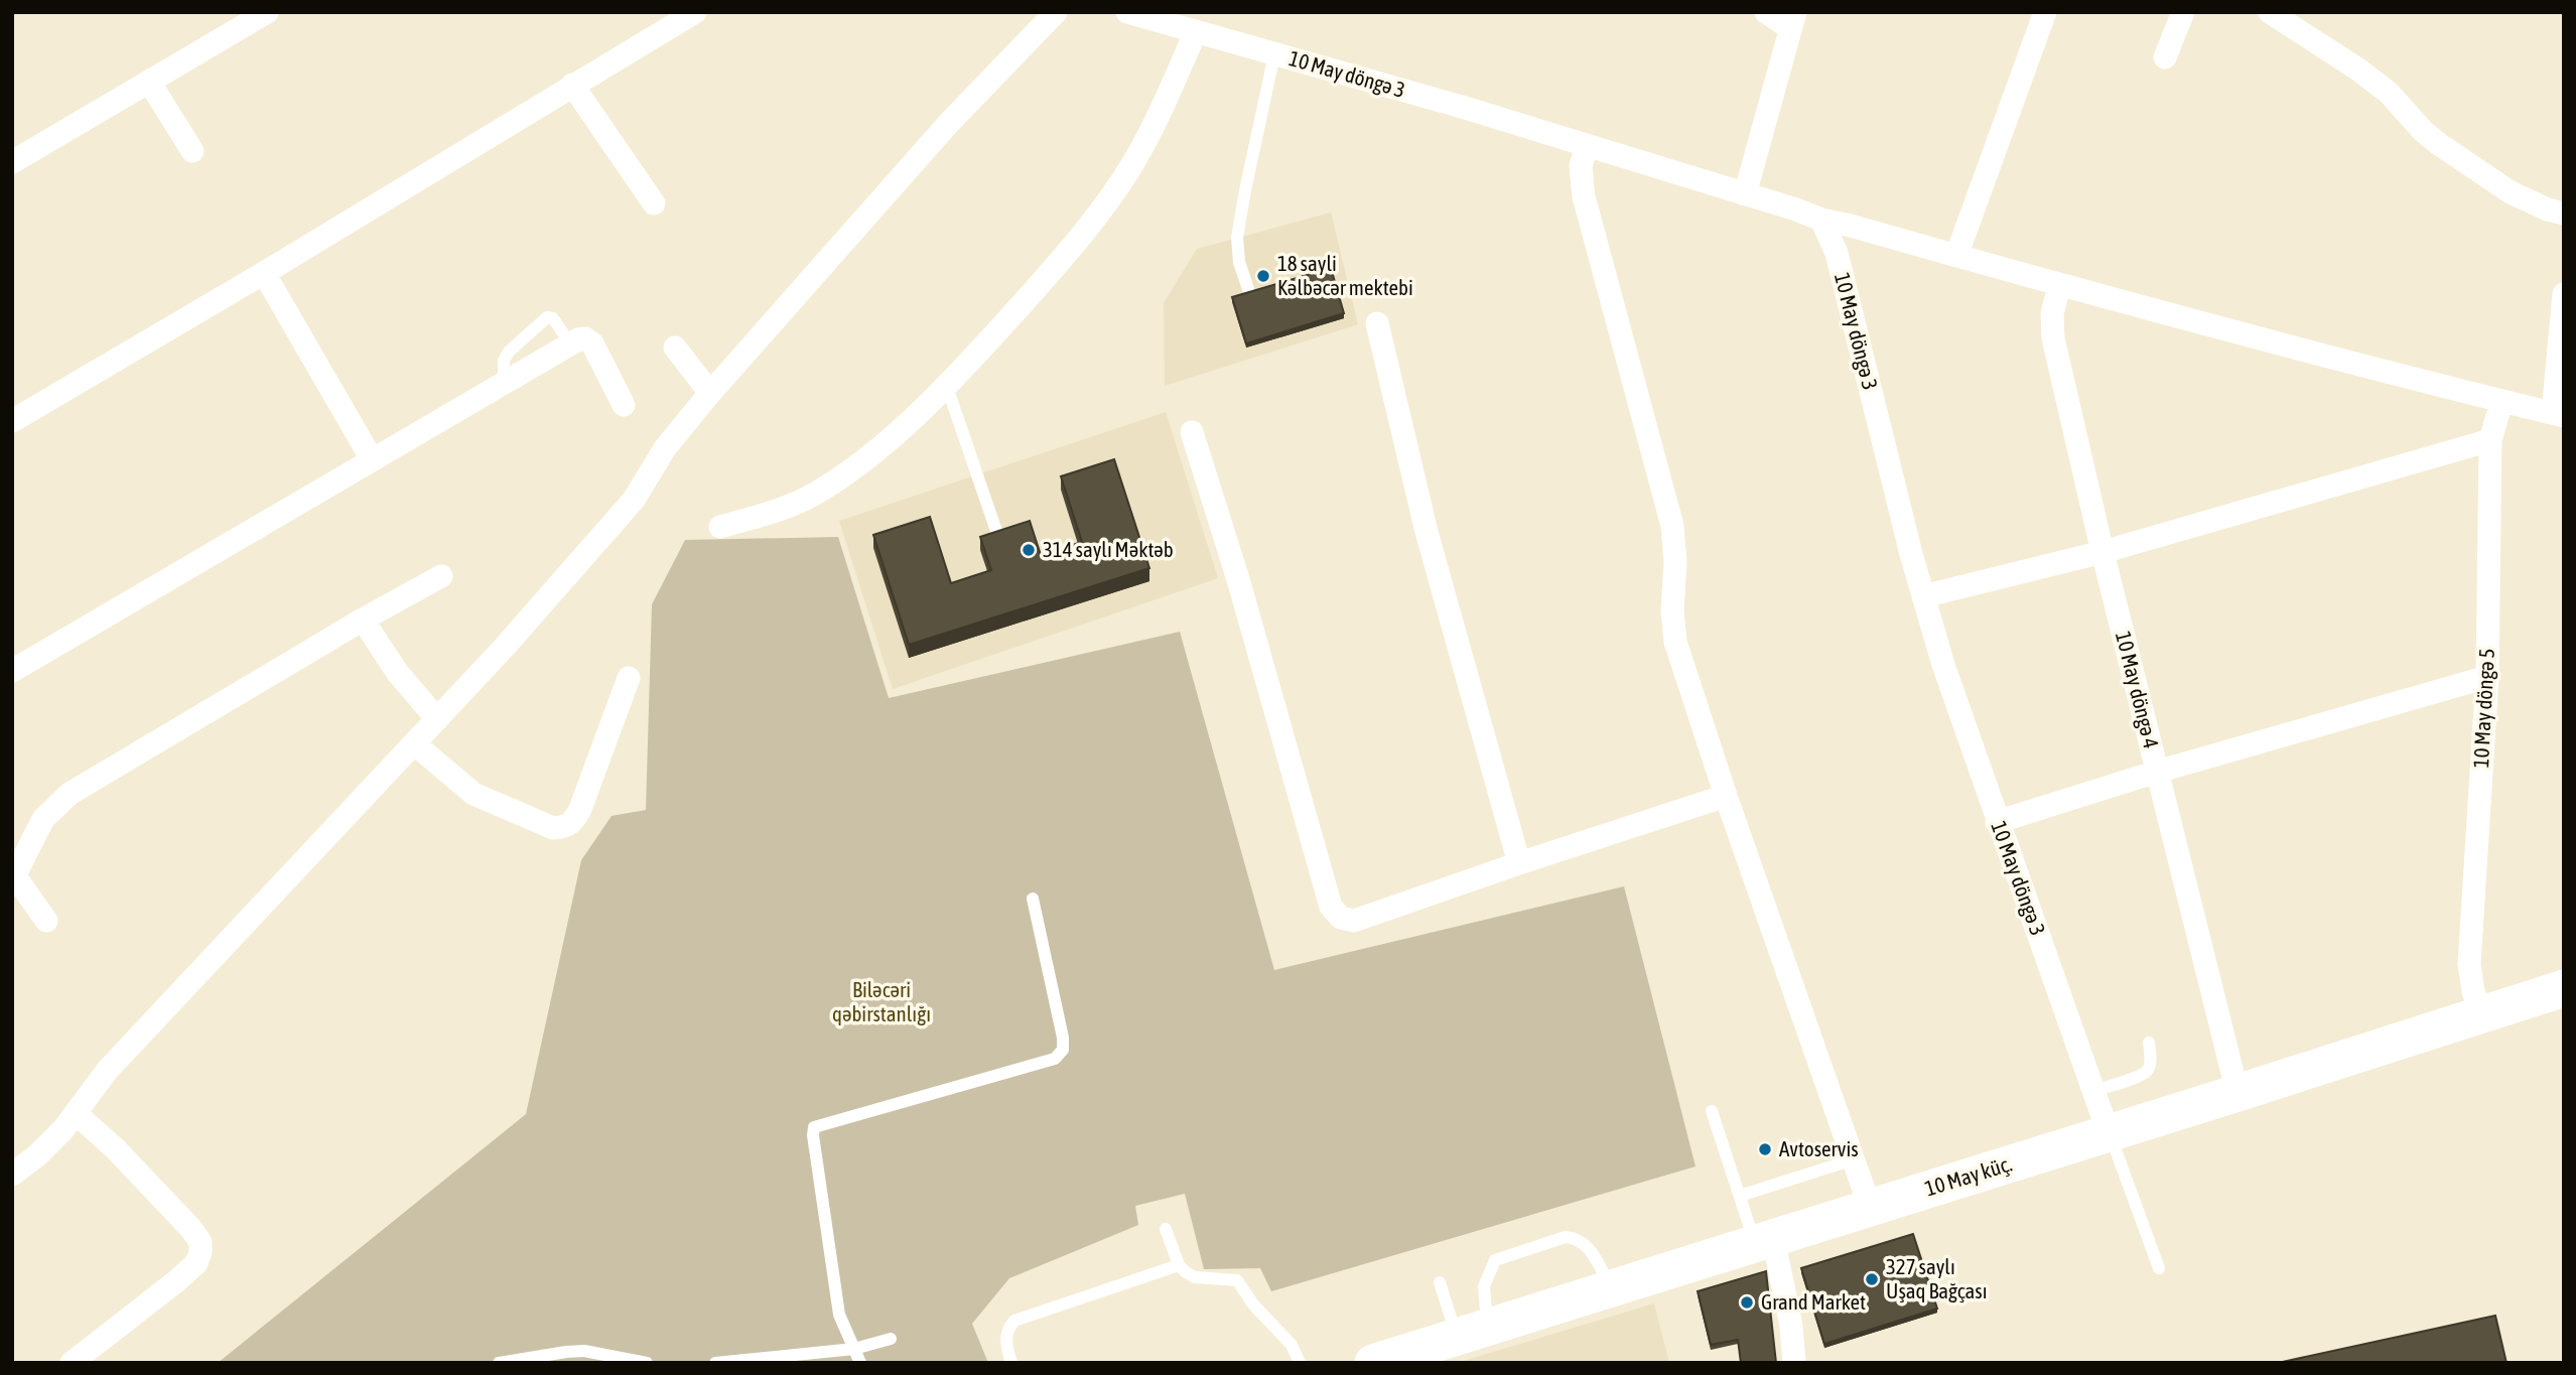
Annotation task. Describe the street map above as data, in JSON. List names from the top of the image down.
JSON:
{
  "streets": {
    "main road": ["10 May küç."],
    "street": ["10 May döngə 3", "10 May döngə 4", "10 May döngə 5"]
  },
  "crossings": [
    ["10 May döngə 3", "10 May küç."],
    ["10 May döngə 4", "10 May küç."],
    ["10 May döngə 5", "10 May küç."]
  ],
  "parks": ["Biləcəri qəbirstanlığı"],
  "places": [
    "18 sayli Kəlbəcər mektebi",
    "314 saylı Məktəb",
    "Avtoservis",
    "327 saylı Uşaq Bağçası",
    "Grand Market"
  ]
}
